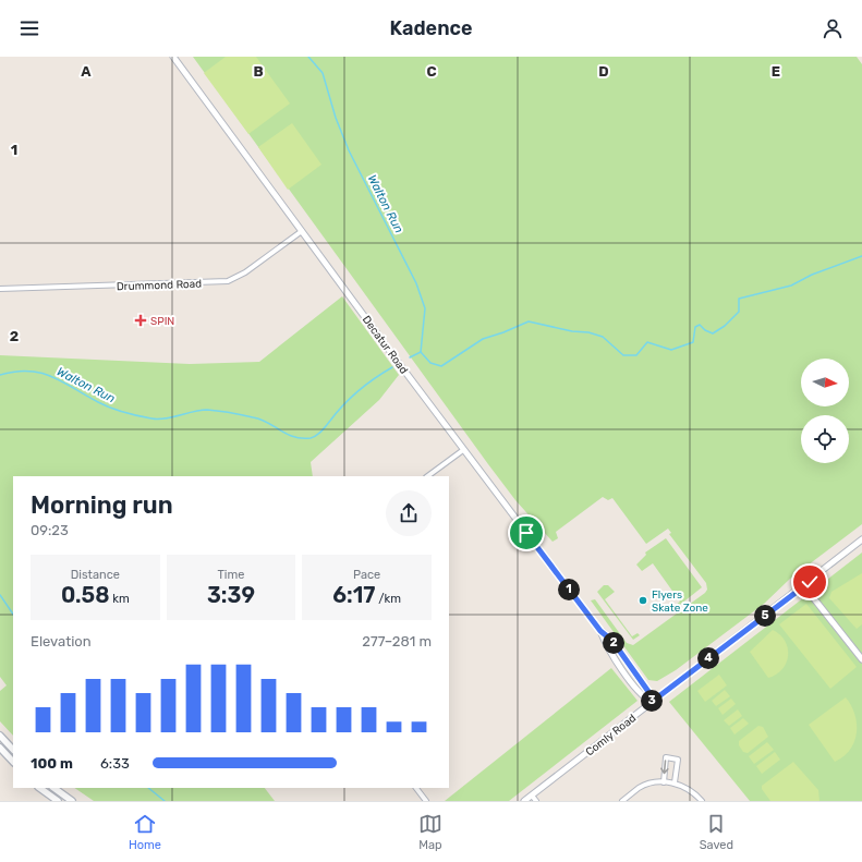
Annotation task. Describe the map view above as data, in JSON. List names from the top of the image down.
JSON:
{
  "streets": {
    "street": ["Drummond Road", "Decatur Road", "Comly Road"]
  },
  "crossings": [
    ["Drummond Road", "Decatur Road"],
    ["Decatur Road", "Comly Road"]
  ],
  "water": ["Walton Run"],
  "places": {
    "health": ["SPIN"],
    "other": ["Flyers Skate Zone"]
  },
  "north": "right",
  "page": {
    "header": "Kadence",
    "heading": ["Morning run", "09:23"],
    "stats": [
      ["Distance", "0.58 km"],
      ["Time", "3:39"],
      ["Pace", "6:17 /km"]
    ],
    "pins": [
      "1",
      "5",
      "2",
      "4",
      "3"
    ],
    "chart": ["Elevation", "277–281 m"],
    "list": [
      {
        "name": "100 m",
        "note": "6:33"
      }
    ],
    "tabs": ["Home", "Map", "Saved"]
  },
  "grid": {
    "columns": [
      "A",
      "B",
      "C",
      "D",
      "E"
    ],
    "rows": ["1", "2"]
  }
}
